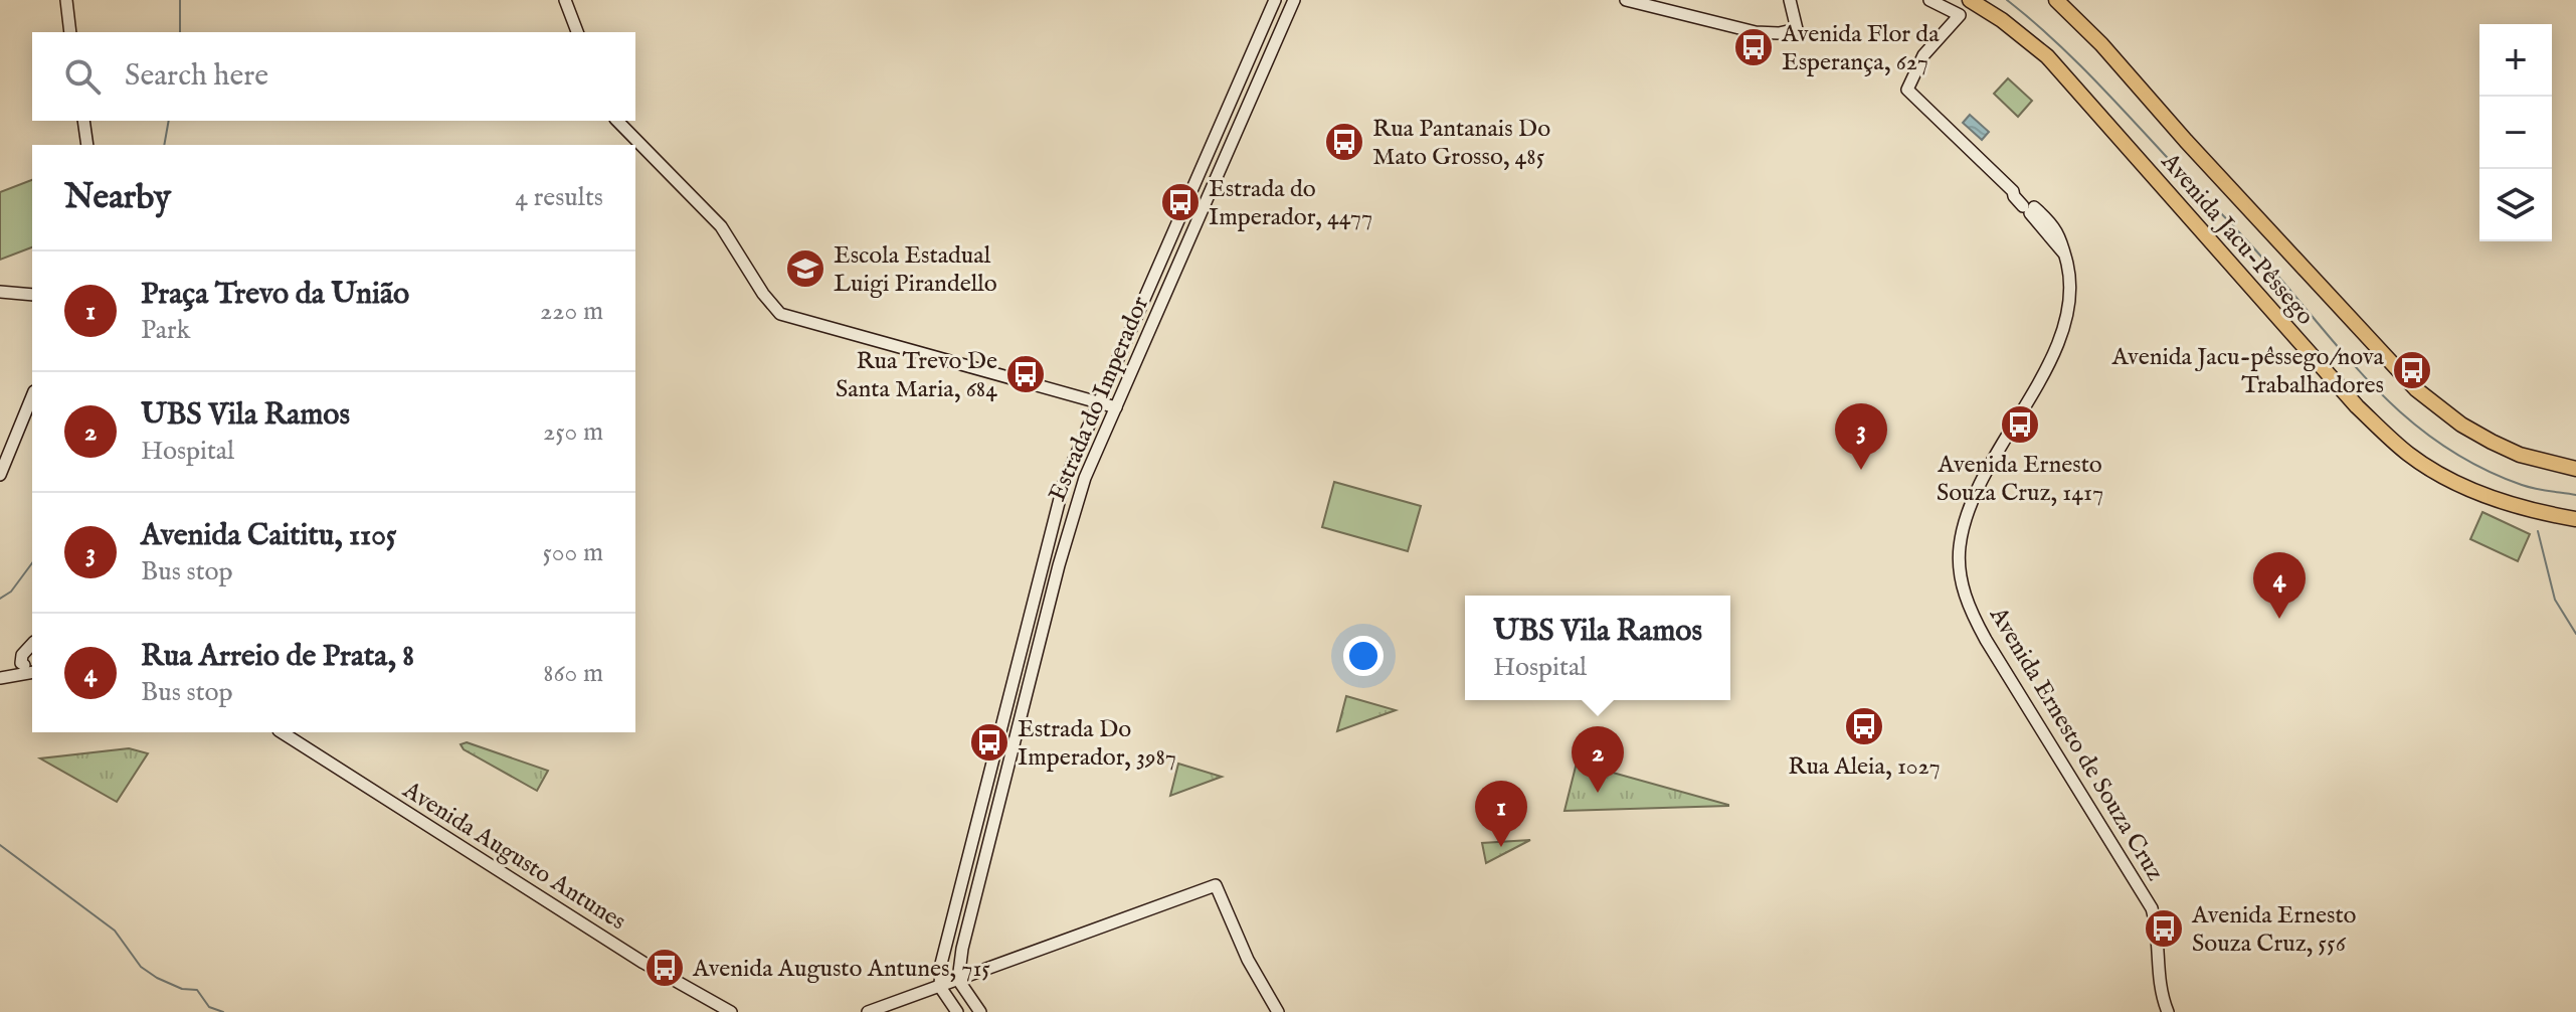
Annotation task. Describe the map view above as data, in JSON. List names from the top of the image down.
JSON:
{
  "streets": {
    "highway": ["Avenida Jacu-Pêssego"],
    "street": ["Estrada do Imperador", "Avenida Ernesto de Souza Cruz", "Avenida Augusto Antunes"]
  },
  "places": {
    "bus stop": [
      "Avenida Flor da Esperança, 627",
      "Rua Pantanais Do Mato Grosso, 485",
      "Estrada do Imperador, 4477",
      "Avenida Jacu-pêssego/nova Trabalhadores",
      "Rua Trevo De Santa Maria, 684",
      "Avenida Ernesto Souza Cruz, 1417",
      "Rua Aleia, 1027",
      "Estrada Do Imperador, 3987",
      "Avenida Ernesto Souza Cruz, 556",
      "Avenida Augusto Antunes, 715"
    ],
    "school or university": ["Escola Estadual Luigi Pirandello"]
  },
  "page": {
    "map_buttons": ["+", "−"],
    "search": "Search here",
    "heading": ["Nearby", "4 results"],
    "list": [
      {
        "mark": "1",
        "name": "Praça Trevo da União",
        "note": "Park",
        "value": "220 m"
      },
      {
        "mark": "2",
        "name": "UBS Vila Ramos",
        "note": "Hospital",
        "value": "250 m"
      },
      {
        "mark": "3",
        "name": "Avenida Caititu, 1105",
        "note": "Bus stop",
        "value": "500 m"
      },
      {
        "mark": "4",
        "name": "Rua Arreio de Prata, 8",
        "note": "Bus stop",
        "value": "860 m"
      }
    ],
    "pins": [
      "3",
      "4",
      "2",
      "1"
    ],
    "popup": ["UBS Vila Ramos", "Hospital"]
  }
}
